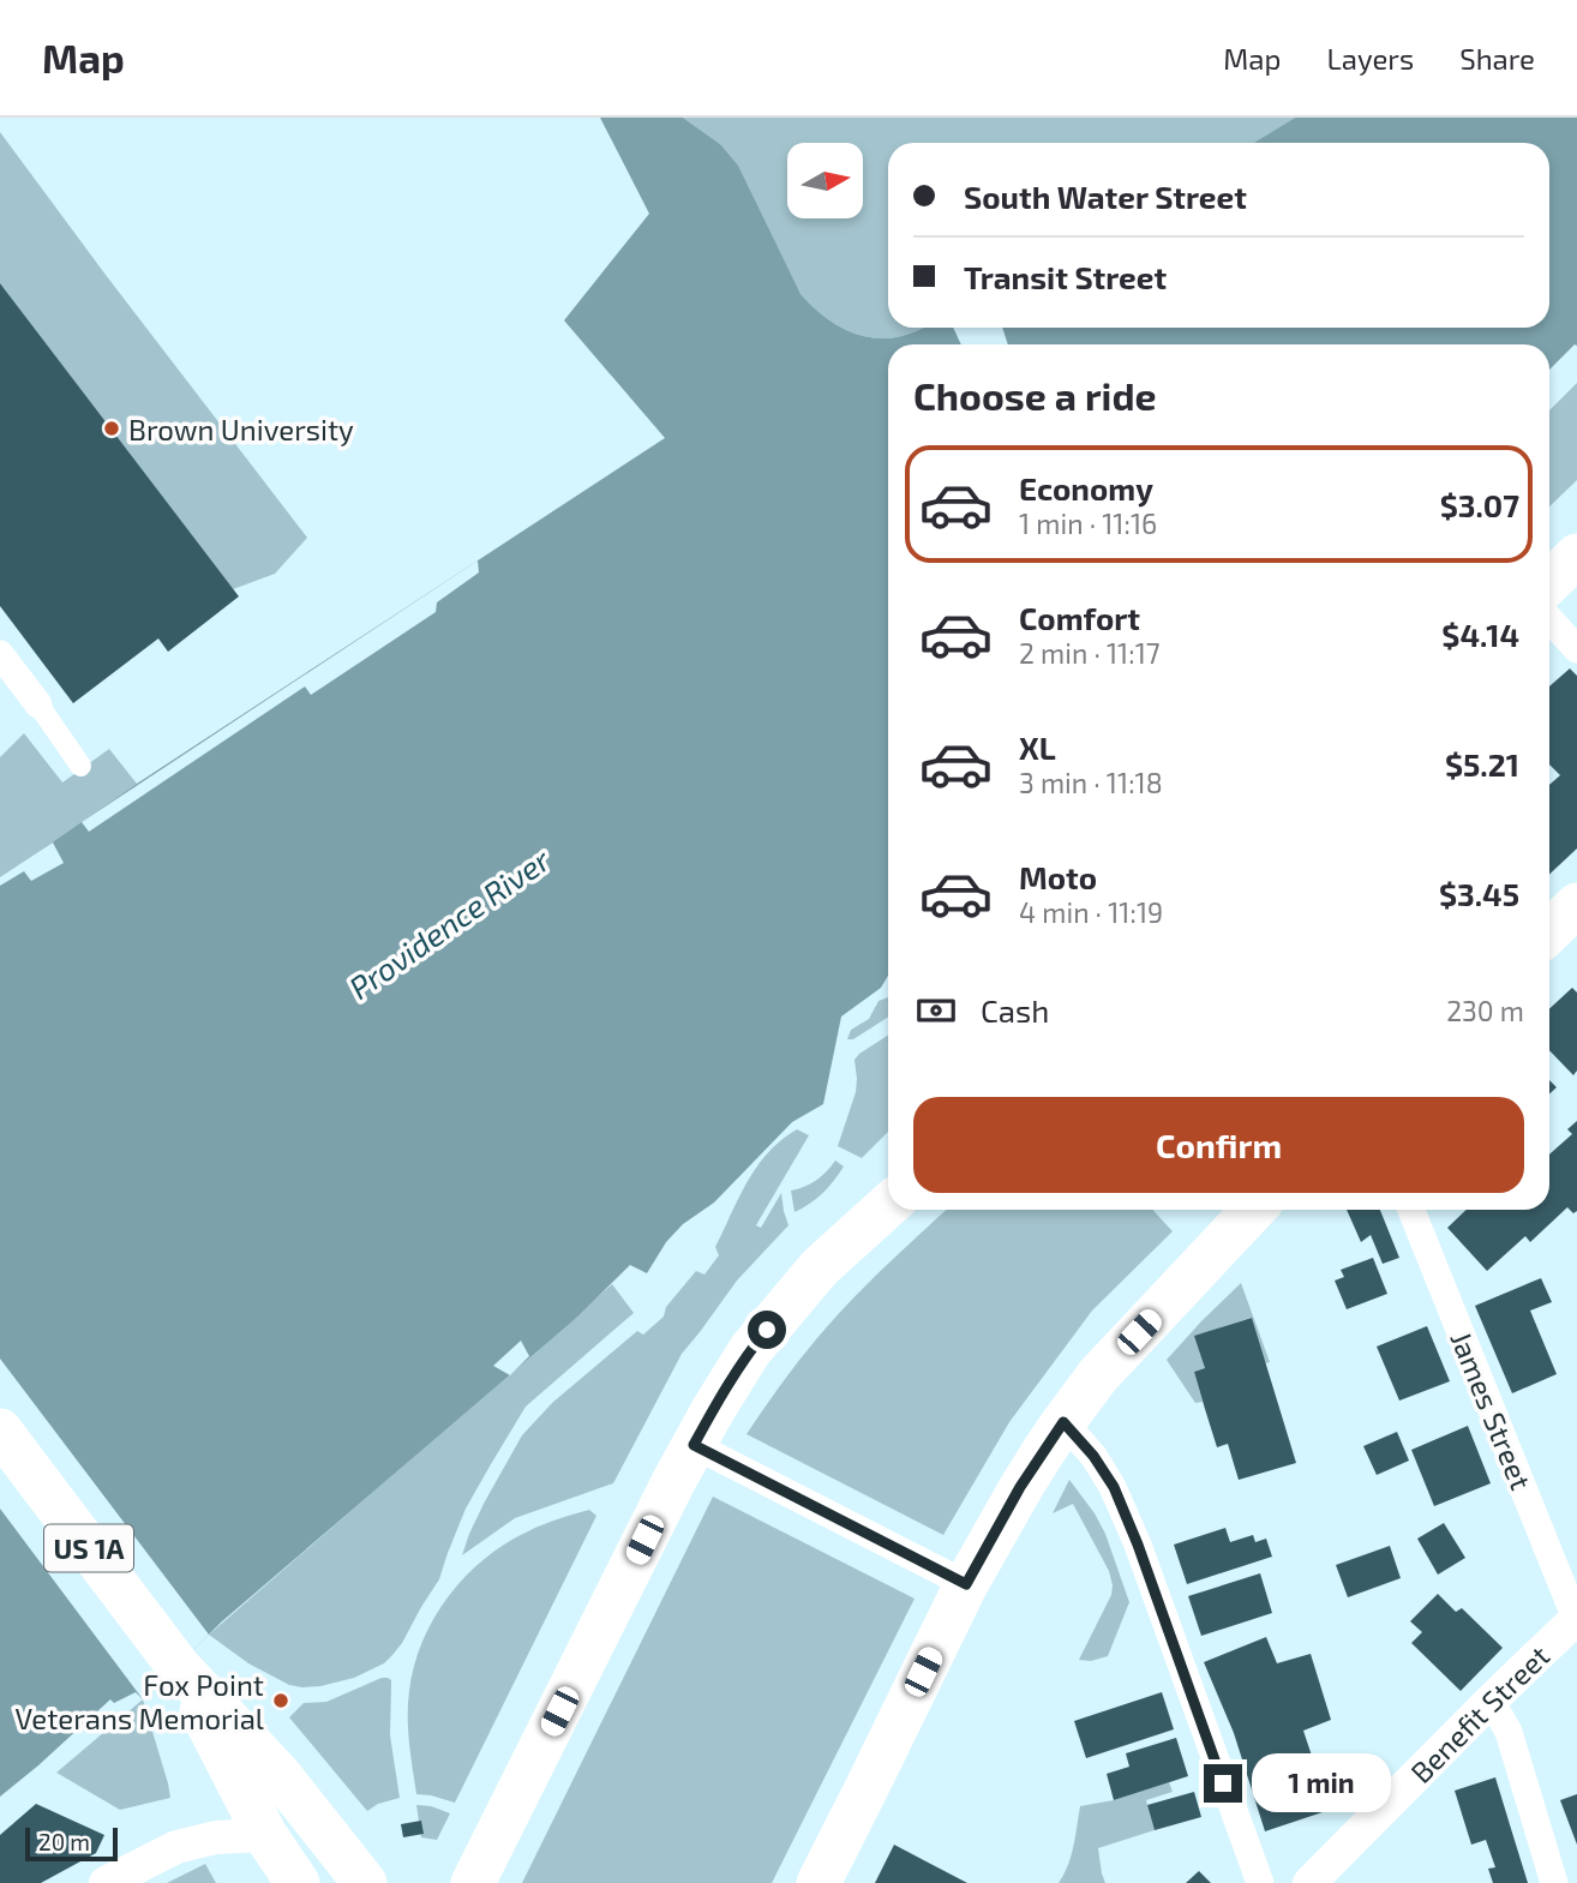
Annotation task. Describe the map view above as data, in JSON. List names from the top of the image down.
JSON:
{
  "streets": {
    "main road": ["US 1A"],
    "street": ["James Street", "Benefit Street"]
  },
  "crossings": [
    ["James Street", "Benefit Street"]
  ],
  "water": ["Providence River"],
  "places": ["Brown University", "Fox Point Veterans Memorial"],
  "scale_bar": "20 m",
  "north": "right",
  "page": {
    "header": "Map",
    "nav": ["Map", "Layers", "Share"],
    "banner": ["South Water Street", "Transit Street"],
    "heading": "Choose a ride",
    "list": [
      {
        "name": "Economy",
        "note": "1 min · 11:16",
        "value": "$3.07"
      },
      {
        "name": "Comfort",
        "note": "2 min · 11:17",
        "value": "$4.14"
      },
      {
        "name": "XL",
        "note": "3 min · 11:18",
        "value": "$5.21"
      },
      {
        "name": "Moto",
        "note": "4 min · 11:19",
        "value": "$3.45"
      }
    ],
    "pay": ["Cash", "230 m"],
    "buttons": "Confirm",
    "bubble": "1 min",
    "scale": "20 m"
  }
}
